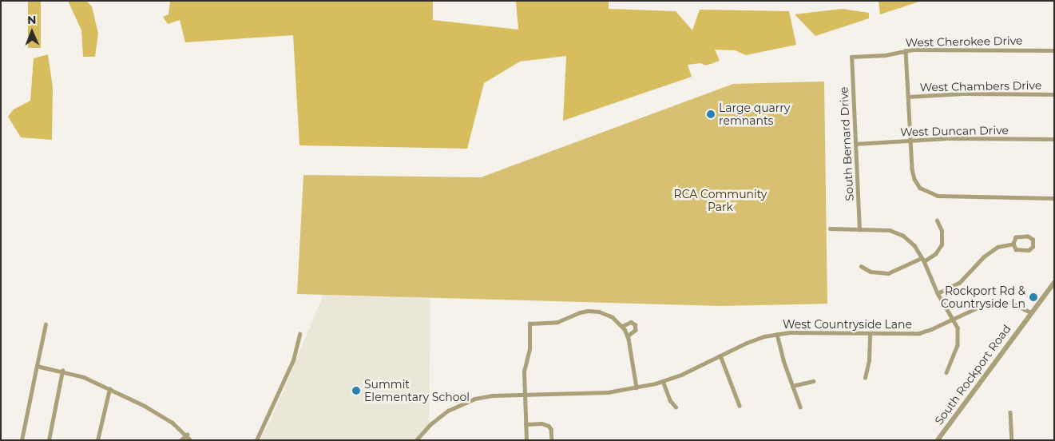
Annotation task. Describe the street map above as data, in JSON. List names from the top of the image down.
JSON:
{
  "streets": {
    "street": [
      "West Cherokee Drive",
      "West Chambers Drive",
      "West Duncan Drive",
      "South Bernard Drive",
      "West Countryside Lane",
      "South Rockport Road"
    ]
  },
  "crossings": [
    ["West Cherokee Drive", "South Bernard Drive"],
    ["West Duncan Drive", "South Bernard Drive"],
    ["West Countryside Lane", "South Rockport Road"]
  ],
  "parks": ["RCA Community Park"],
  "places": ["Large quarry remnants", "Rockport Rd & Countryside Ln", "Summit Elementary School"],
  "north": "top"
}
